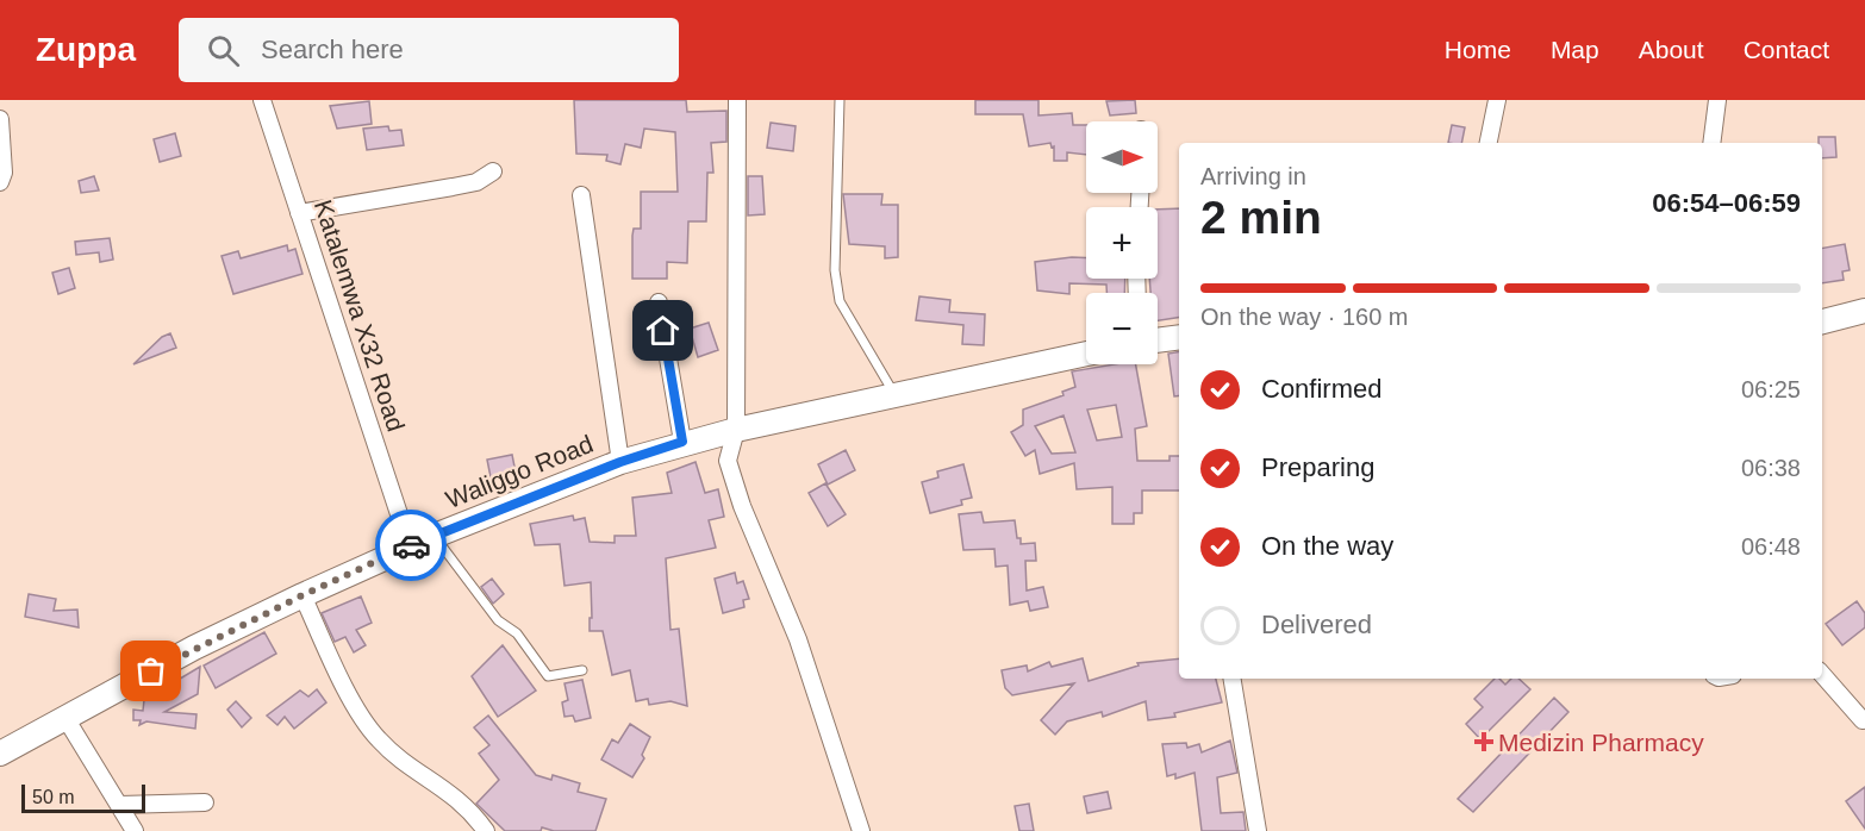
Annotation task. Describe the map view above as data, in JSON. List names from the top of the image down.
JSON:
{
  "streets": {
    "street": ["Katalemwa X32 Road", "Waliggo Road"]
  },
  "crossings": [
    ["Katalemwa X32 Road", "Waliggo Road"]
  ],
  "places": {
    "health": ["Medizin Pharmacy"]
  },
  "scale_bar": "50 m",
  "north": "right",
  "page": {
    "header": "Zuppa",
    "search": "Search here",
    "nav": [
      "Home",
      "Map",
      "About",
      "Contact"
    ],
    "map_buttons": ["+", "−"],
    "heading": ["2 min", "Arriving in", "06:54–06:59"],
    "bar": "On the way · 160 m",
    "list": [
      ["Confirmed", "06:25"],
      ["Preparing", "06:38"],
      ["On the way", "06:48"],
      "Delivered"
    ],
    "scale": "50 m"
  }
}
